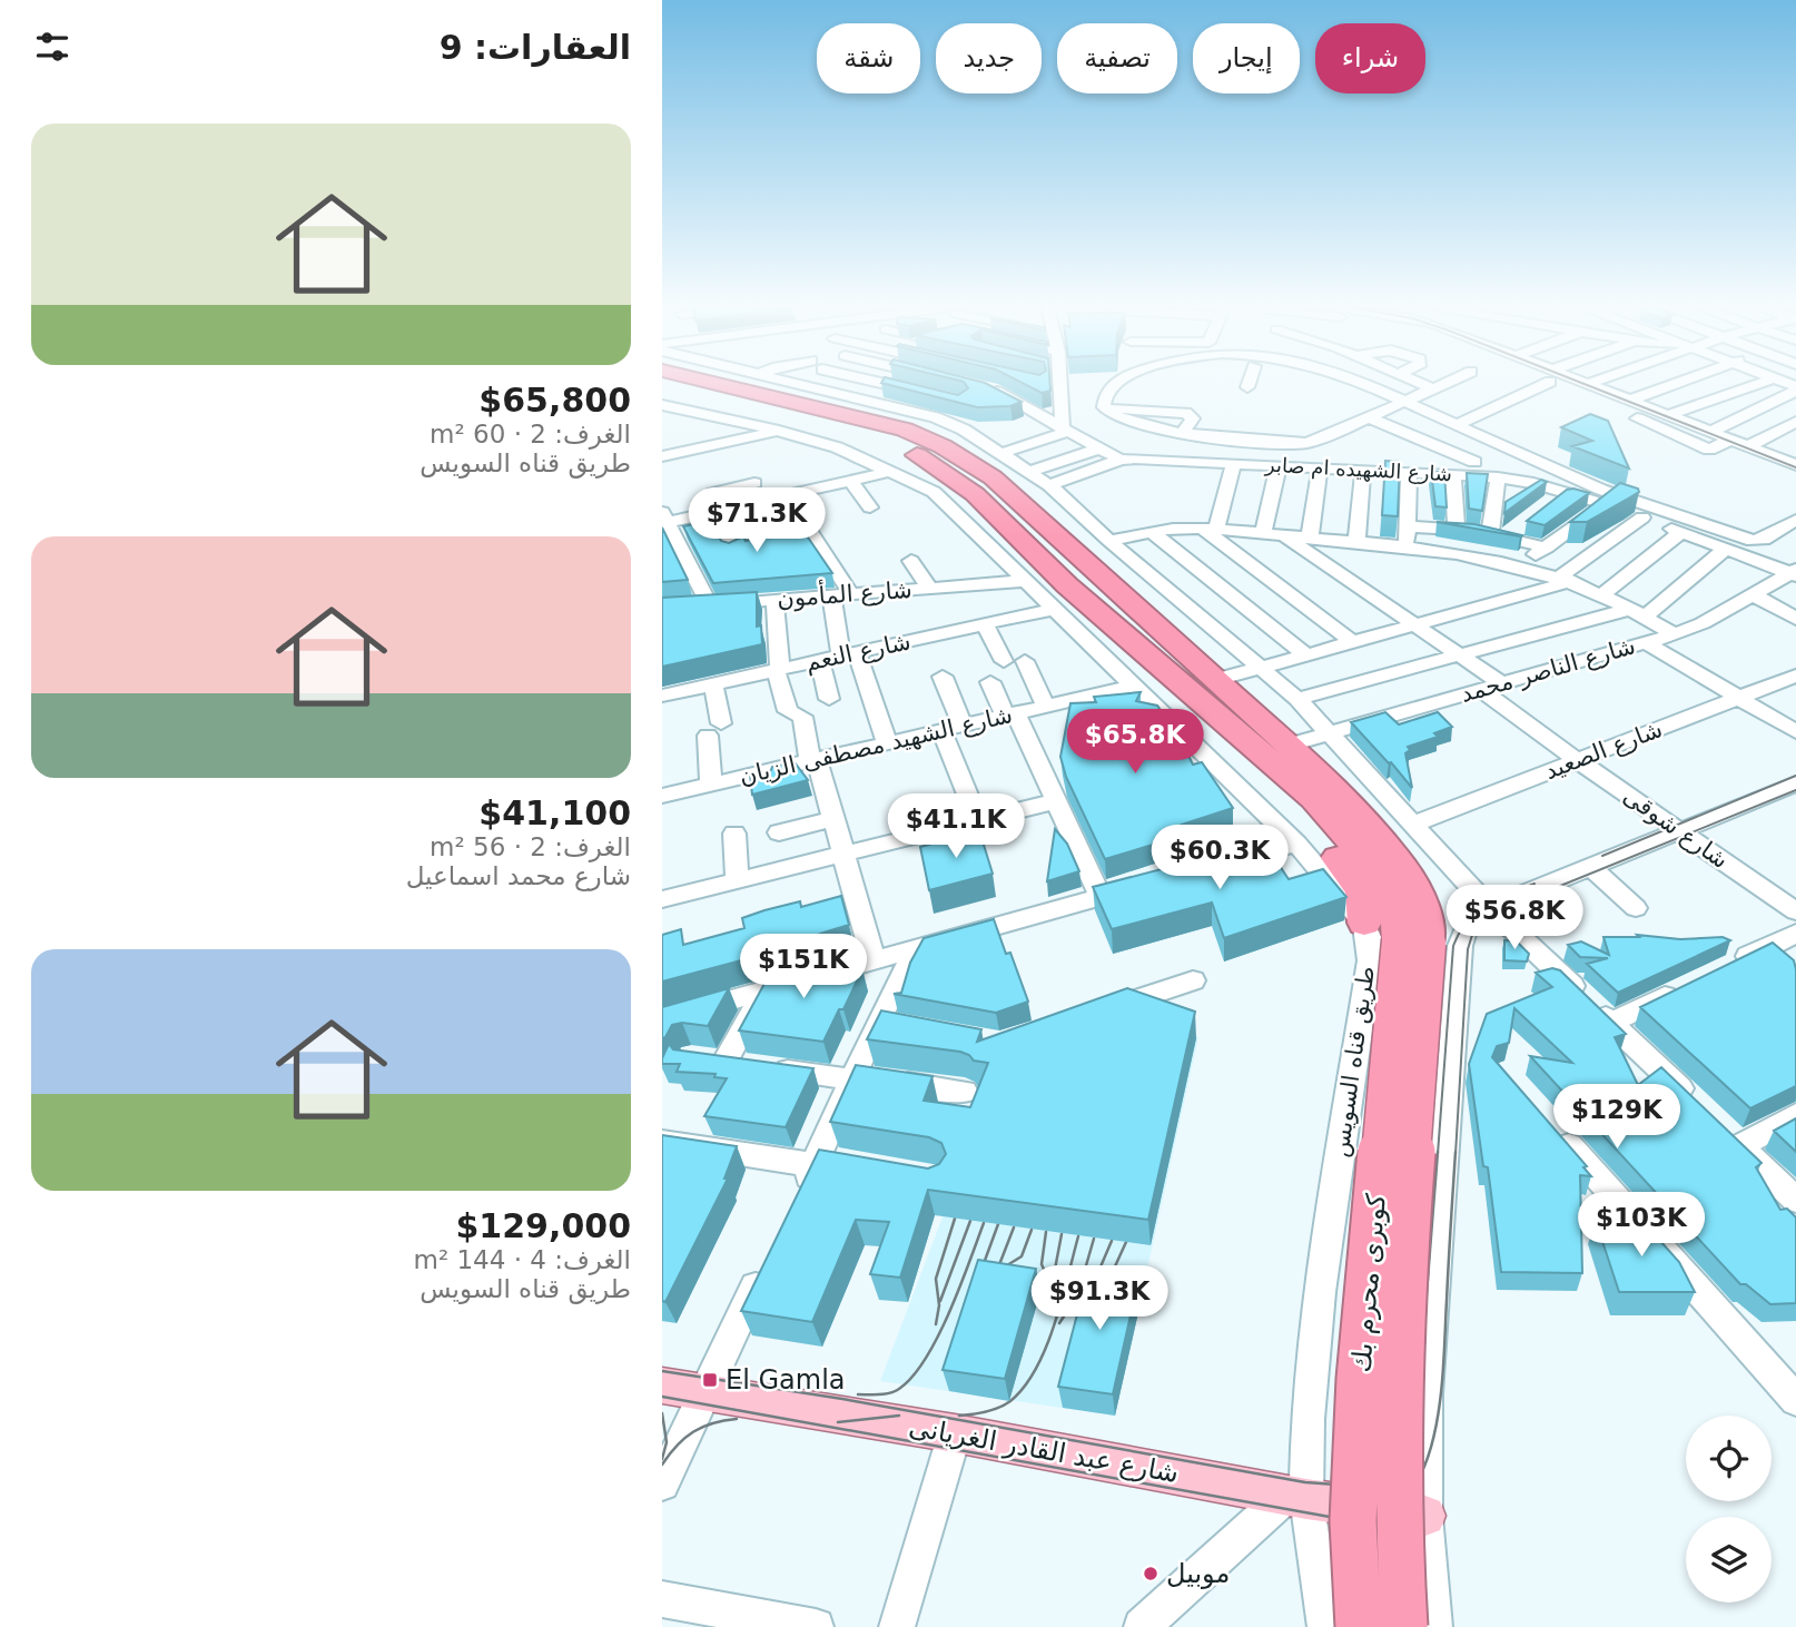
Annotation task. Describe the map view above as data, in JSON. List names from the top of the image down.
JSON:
{
  "streets": {
    "highway": ["طريق قناه السويس", "كوبرى محرم بك"],
    "main road": ["شارع عبد القادر الغريانى"],
    "street": [
      "شارع الشهيده ام صابر",
      "شارع المأمون",
      "شارع النعم",
      "شارع الناصر محمد",
      "شارع الشهيد مصطفى الزيان",
      "شارع الصعيد",
      "شارع شوقى"
    ]
  },
  "crossings": [
    ["شارع الشهيده ام صابر", "شارع الناصر محمد"],
    ["شارع الناصر محمد", "شارع شوقى"],
    ["شارع الناصر محمد", "طريق قناه السويس"],
    ["شارع الصعيد", "شارع شوقى"],
    ["طريق قناه السويس", "كوبرى محرم بك"],
    ["طريق قناه السويس", "شارع عبد القادر الغريانى"]
  ],
  "places": {
    "transit": ["El Gamla"],
    "other": ["موبيل"]
  },
  "page": {
    "heading": "العقارات: 9",
    "chip": [
      "شراء",
      "إيجار",
      "تصفية",
      "جديد",
      "شقة"
    ],
    "list": [
      {
        "name": "$65,800",
        "note": "الغرف: 2 · 60 m² · طريق قناه السويس"
      },
      {
        "name": "$41,100",
        "note": "الغرف: 2 · 56 m² · شارع محمد اسماعيل"
      },
      {
        "name": "$129,000",
        "note": "الغرف: 4 · 144 m² · طريق قناه السويس"
      }
    ],
    "price": [
      "$71.3K",
      "$65.8K",
      "$41.1K",
      "$60.3K",
      "$56.8K",
      "$151K",
      "$129K",
      "$103K",
      "$91.3K"
    ]
  }
}
